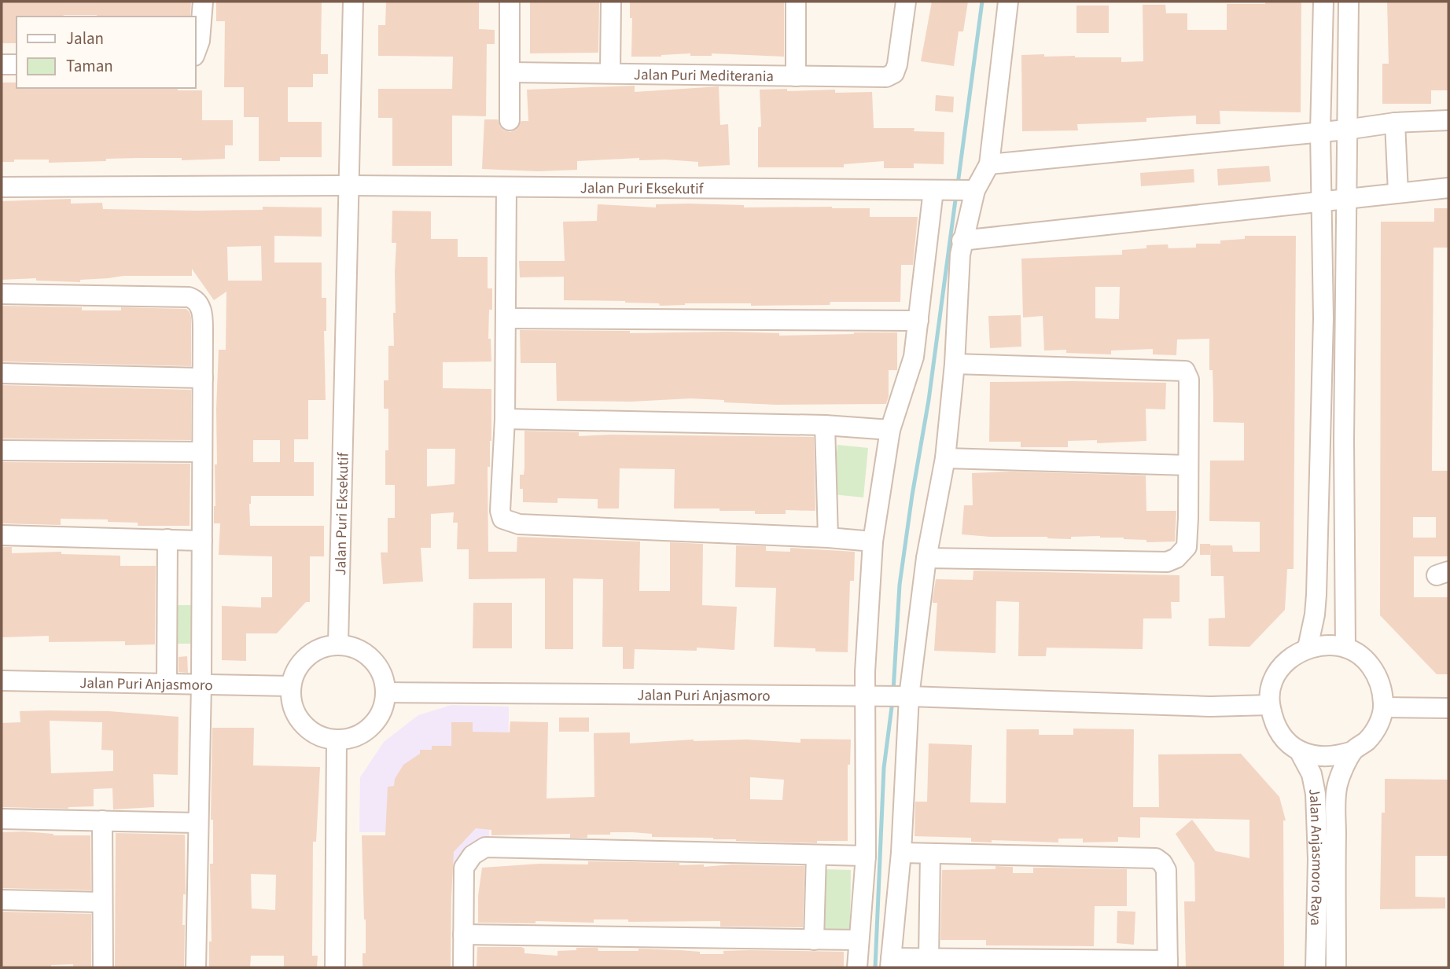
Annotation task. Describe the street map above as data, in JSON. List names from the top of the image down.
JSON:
{
  "streets": {
    "street": [
      "Jalan Puri Mediterania",
      "Jalan Puri Eksekutif",
      "Jalan Puri Anjasmoro",
      "Jalan Anjasmoro Raya"
    ]
  },
  "crossings": [
    ["Jalan Puri Eksekutif", "Jalan Puri Anjasmoro"],
    ["Jalan Puri Anjasmoro", "Jalan Anjasmoro Raya"]
  ],
  "legend": ["Jalan", "Taman"]
}
